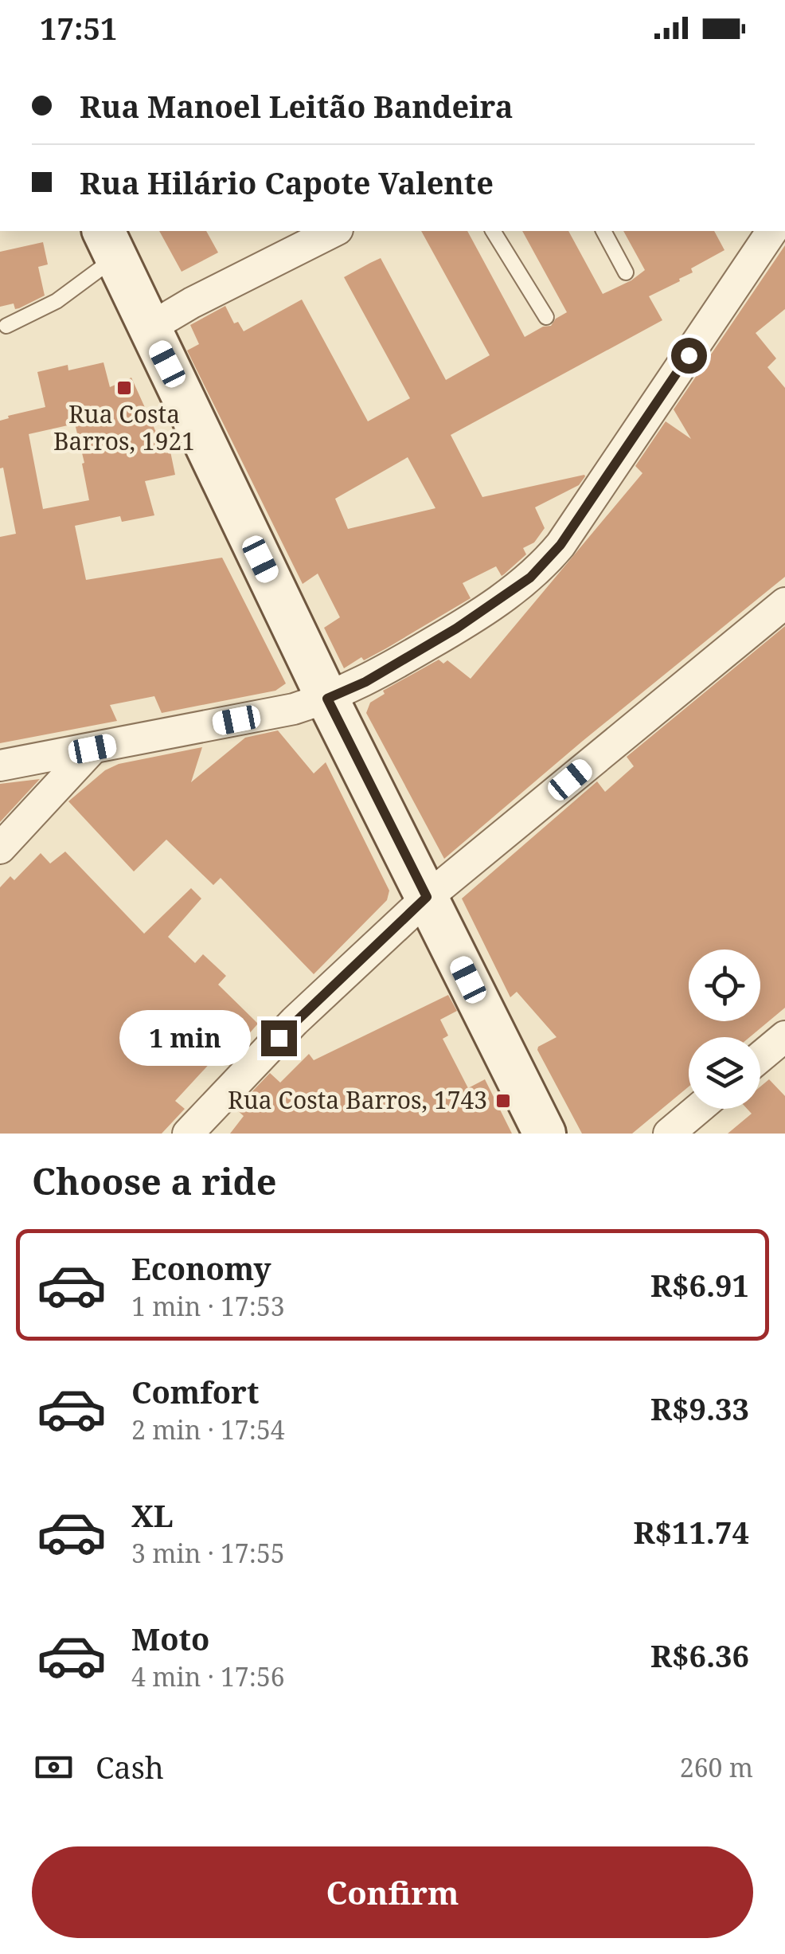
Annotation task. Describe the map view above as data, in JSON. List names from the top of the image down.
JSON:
{
  "places": {
    "transit": ["Rua Costa Barros, 1921", "Rua Costa Barros, 1743"]
  },
  "page": {
    "status": "17:51",
    "banner": ["Rua Manoel Leitão Bandeira", "Rua Hilário Capote Valente"],
    "bubble": "1 min",
    "heading": "Choose a ride",
    "list": [
      {
        "name": "Economy",
        "note": "1 min · 17:53",
        "value": "R$6.91"
      },
      {
        "name": "Comfort",
        "note": "2 min · 17:54",
        "value": "R$9.33"
      },
      {
        "name": "XL",
        "note": "3 min · 17:55",
        "value": "R$11.74"
      },
      {
        "name": "Moto",
        "note": "4 min · 17:56",
        "value": "R$6.36"
      }
    ],
    "pay": ["Cash", "260 m"],
    "buttons": "Confirm"
  }
}
